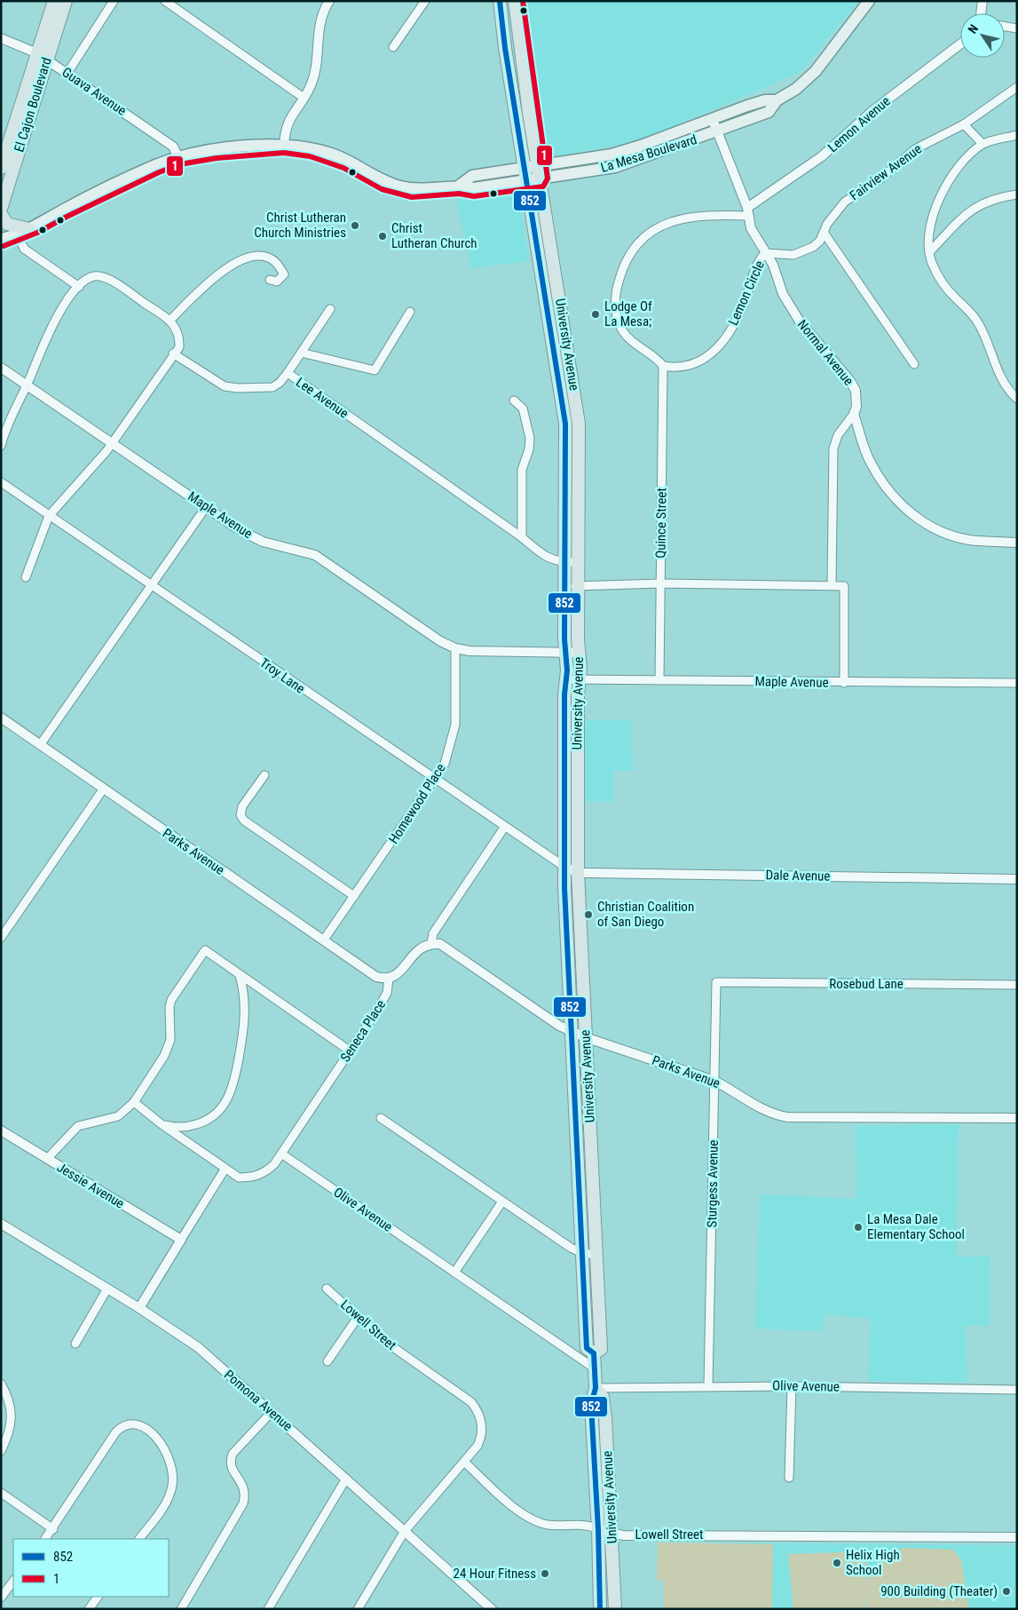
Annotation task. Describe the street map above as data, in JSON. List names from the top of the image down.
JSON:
{
  "streets": {
    "main road": ["El Cajon Boulevard", "La Mesa Boulevard", "University Avenue"],
    "street": [
      "Guava Avenue",
      "Lemon Avenue",
      "Fairview Avenue",
      "Lemon Circle",
      "Normal Avenue",
      "Lee Avenue",
      "Maple Avenue",
      "Quince Street",
      "Troy Lane",
      "Homewood Place",
      "Parks Avenue",
      "Dale Avenue",
      "Rosebud Lane",
      "Seneca Place",
      "Sturgess Avenue",
      "Jessie Avenue",
      "Olive Avenue",
      "Lowell Street",
      "Pomona Avenue"
    ]
  },
  "crossings": [
    ["Guava Avenue", "El Cajon Boulevard"],
    ["Guava Avenue", "La Mesa Boulevard"],
    ["Lemon Avenue", "Fairview Avenue"],
    ["Lemon Avenue", "Lemon Circle"],
    ["Lemon Avenue", "Normal Avenue"],
    ["Lemon Avenue", "Quince Street"],
    ["La Mesa Boulevard", "University Avenue"],
    ["La Mesa Boulevard", "Normal Avenue"],
    ["Fairview Avenue", "Lemon Circle"],
    ["Fairview Avenue", "Normal Avenue"],
    ["Fairview Avenue", "Quince Street"],
    ["Lemon Circle", "Normal Avenue"],
    ["Lemon Circle", "Quince Street"],
    ["University Avenue", "Lee Avenue"],
    ["University Avenue", "Maple Avenue"],
    ["University Avenue", "Troy Lane"],
    ["University Avenue", "Parks Avenue"],
    ["University Avenue", "Dale Avenue"],
    ["University Avenue", "Olive Avenue"],
    ["University Avenue", "Lowell Street"],
    ["Normal Avenue", "Quince Street"],
    ["Maple Avenue", "Quince Street"],
    ["Maple Avenue", "Homewood Place"],
    ["Troy Lane", "Homewood Place"],
    ["Homewood Place", "Parks Avenue"],
    ["Parks Avenue", "Seneca Place"],
    ["Parks Avenue", "Sturgess Avenue"],
    ["Rosebud Lane", "Sturgess Avenue"],
    ["Seneca Place", "Olive Avenue"],
    ["Sturgess Avenue", "Olive Avenue"]
  ],
  "places": [
    "Christ Lutheran Church Ministries",
    "Christ Lutheran Church",
    "Lodge Of La Mesa;",
    "Christian Coalition of San Diego",
    "La Mesa Dale Elementary School",
    "Helix High School",
    "24 Hour Fitness",
    "900 Building (Theater)"
  ],
  "lines": ["transit line 852", "transit line 1"],
  "legend": ["852", "1"],
  "north": "top left"
}
